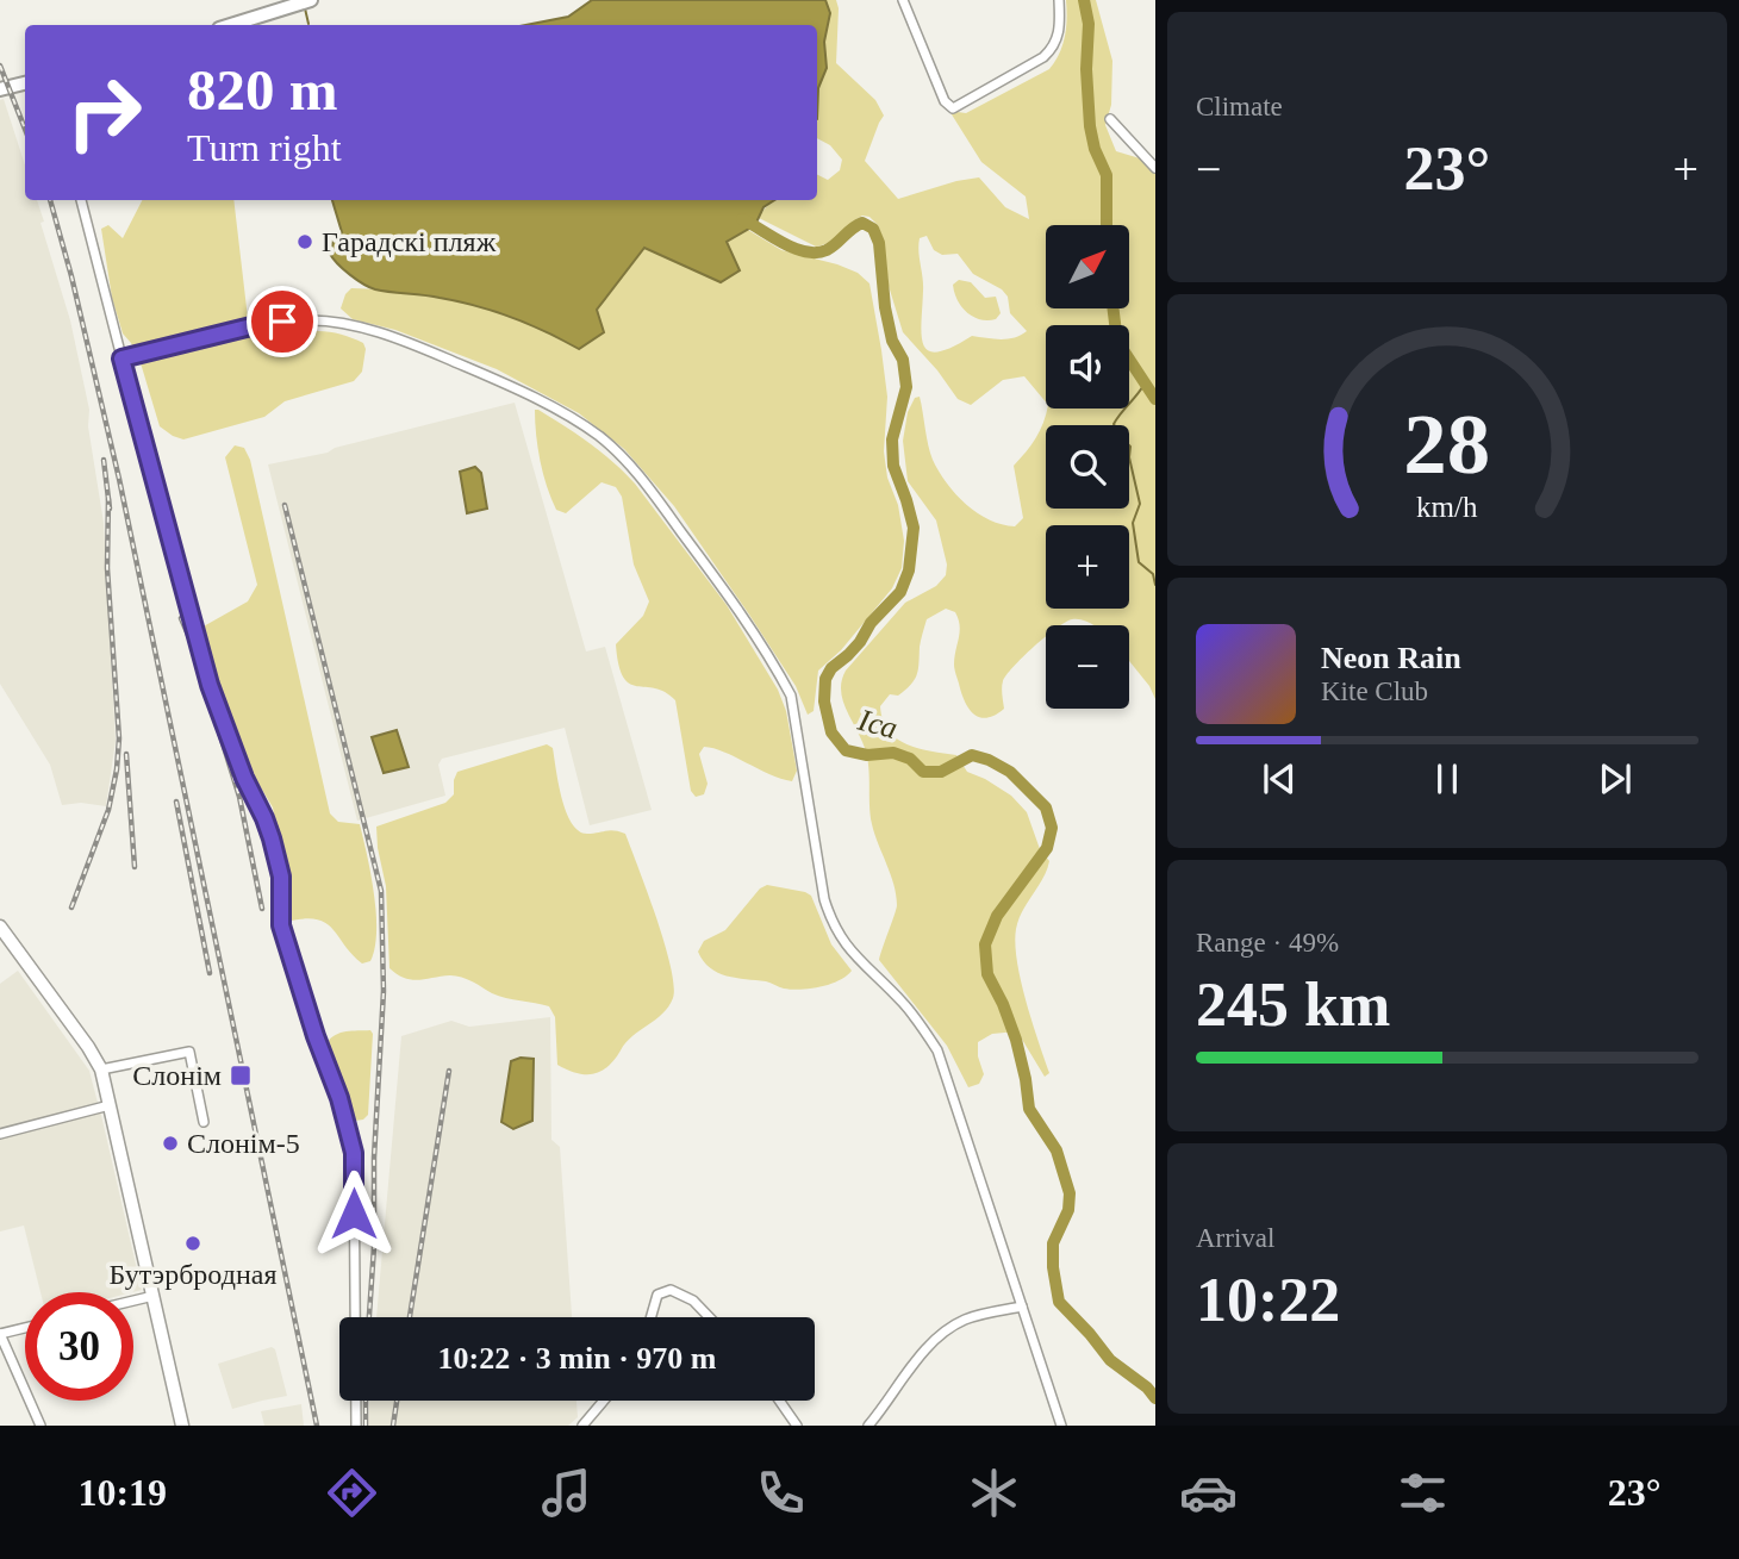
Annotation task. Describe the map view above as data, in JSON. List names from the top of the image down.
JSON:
{
  "water": ["Іса"],
  "places": {
    "other": ["Гарадскі пляж", "Слонім-5", "Бутэрбродная"],
    "transit": ["Слонім"]
  },
  "north": "top right",
  "page": {
    "tile": [
      "Climate",
      ["Range · 49%", "245 km"],
      ["Arrival", "10:22"]
    ],
    "turn": ["820 m", "Turn right"],
    "heat": ["−", "23°", "+"],
    "map_buttons": ["+", "−"],
    "song": ["Neon Rain", "Kite Club"],
    "limit": "30",
    "trip": "10:22 · 3 min · 970 m",
    "tabs": ["10:19", "23°"],
    "gauge": ["28", "km/h"]
  }
}
